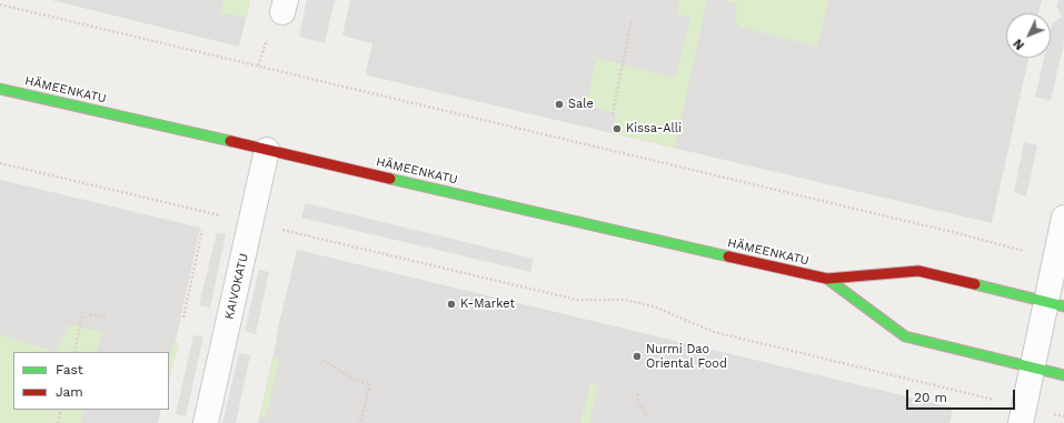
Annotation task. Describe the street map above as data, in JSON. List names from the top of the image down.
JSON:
{
  "streets": {
    "highway": ["HÄMEENKATU"],
    "street": ["KAIVOKATU"]
  },
  "crossings": [
    ["HÄMEENKATU", "KAIVOKATU"]
  ],
  "places": [
    "Sale",
    "Kissa-Alli",
    "K-Market",
    "Nurmi Dao Oriental Food"
  ],
  "legend": ["Fast", "Jam"],
  "scale_bar": "20 m",
  "north": "bottom left"
}
